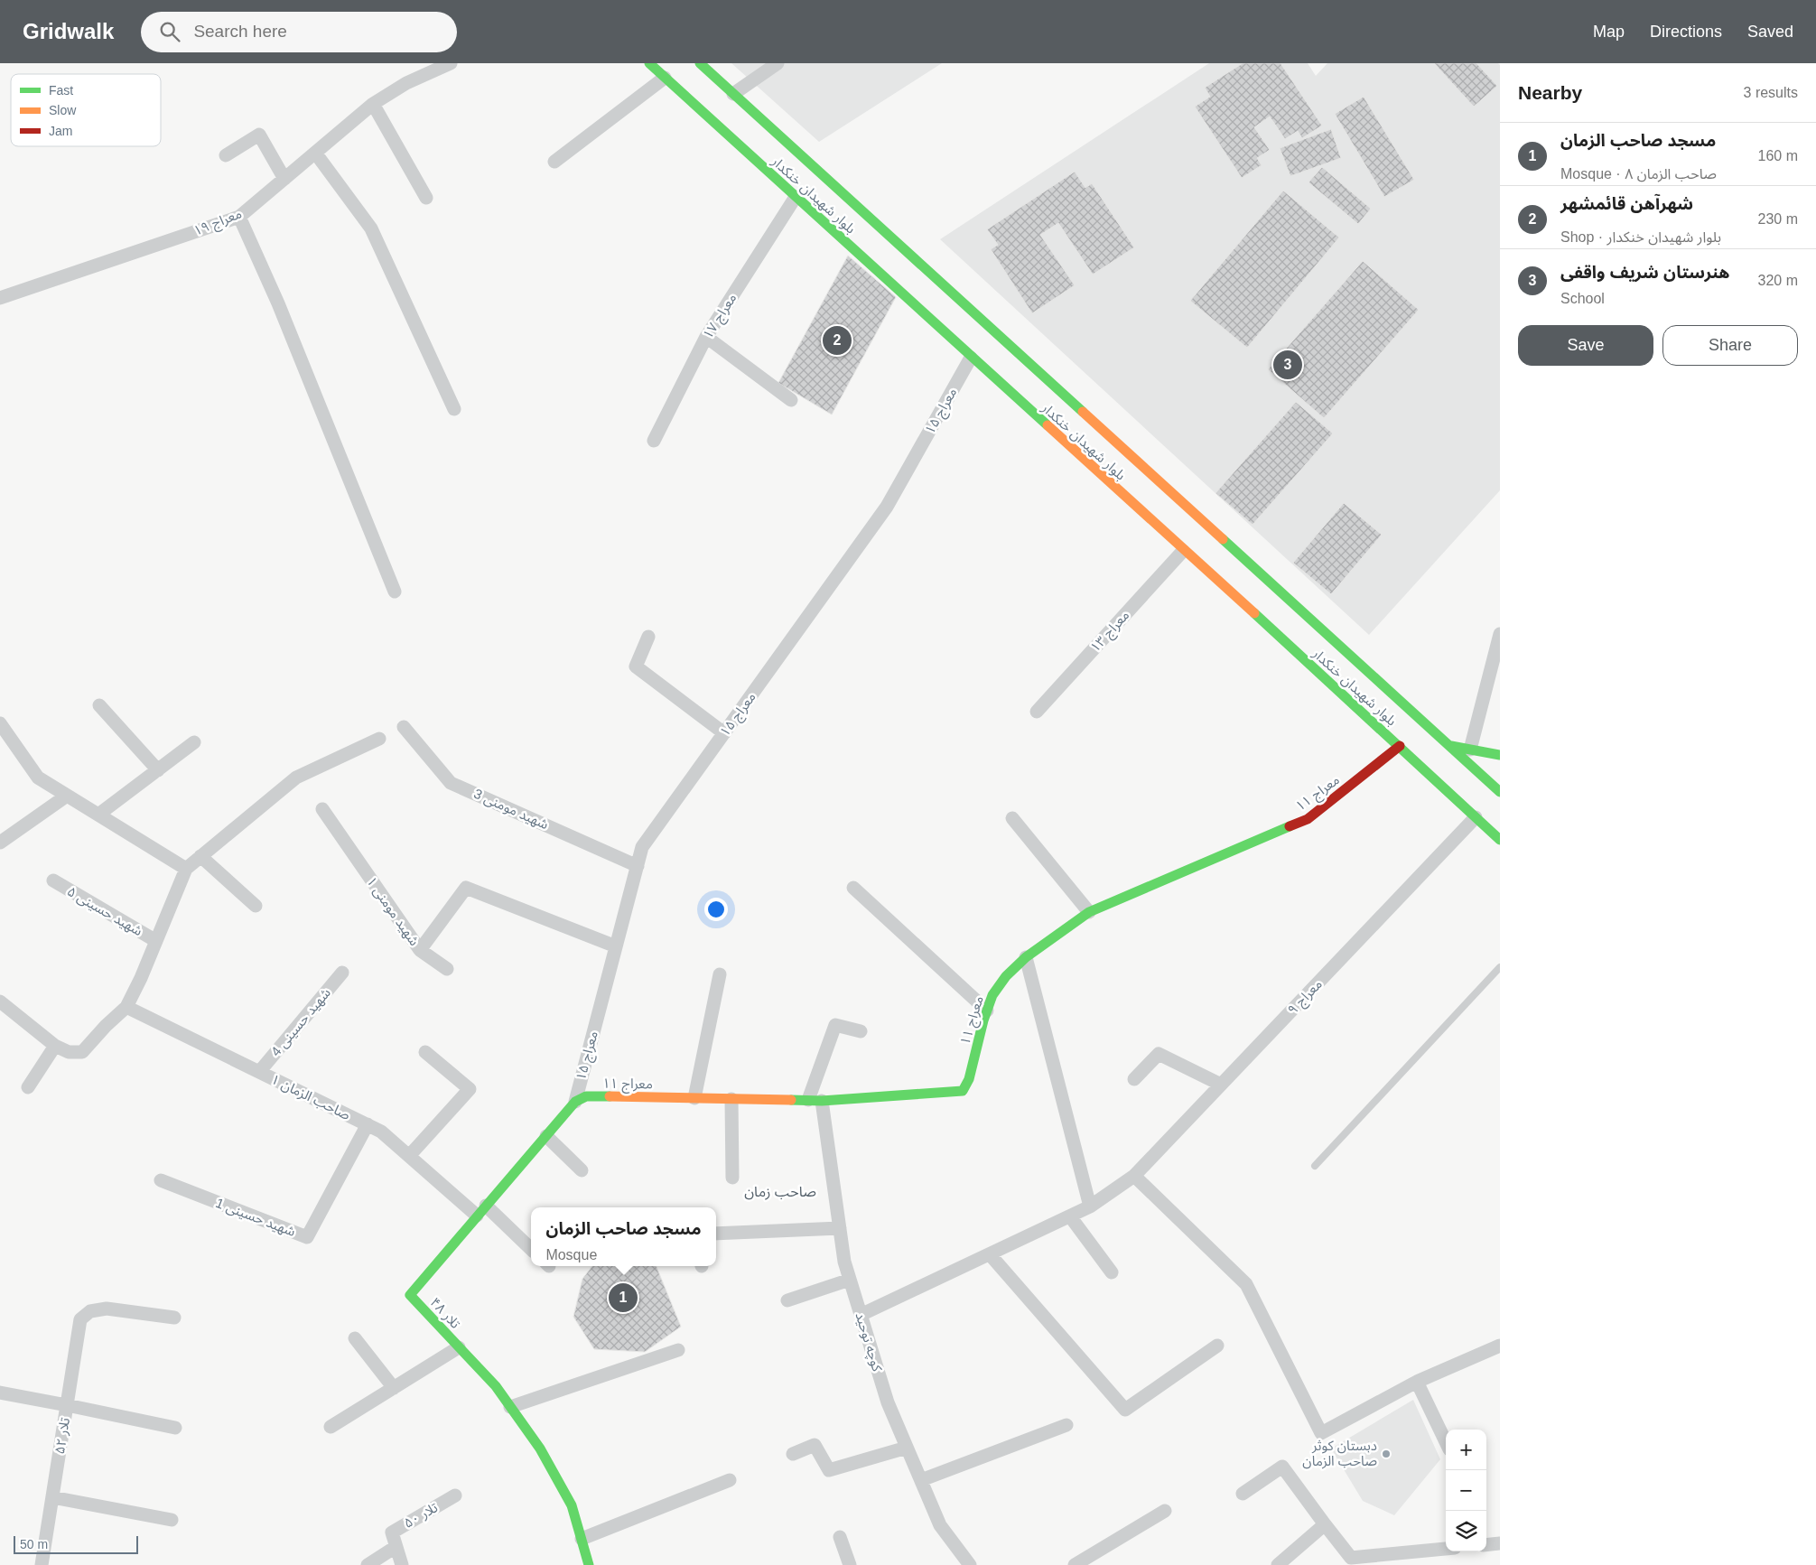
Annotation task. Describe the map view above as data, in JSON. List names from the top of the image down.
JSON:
{
  "streets": {
    "main road": ["بلوار شهیدان خنکدار", "معراج ۱۱", "تلار ۴۸"],
    "street": [
      "معراج ۱۹",
      "معراج ۱۷",
      "معراج ۱۵",
      "معراج ۱۳",
      "شهید مومنی 3",
      "شهید حسینی ۵",
      "شهید مومنی ۱",
      "معراج ۹",
      "شهید حسینی 4",
      "صاحب الزمان ۱",
      "شهید حسینی 1",
      "کوچه توحید",
      "تلار ۵۲",
      "تلار ۵۰"
    ]
  },
  "crossings": [
    ["بلوار شهیدان خنکدار", "معراج ۱۷"],
    ["بلوار شهیدان خنکدار", "معراج ۱۵"],
    ["بلوار شهیدان خنکدار", "معراج ۱۳"],
    ["بلوار شهیدان خنکدار", "معراج ۱۱"],
    ["بلوار شهیدان خنکدار", "معراج ۹"],
    ["معراج ۱۵", "معراج ۱۱"],
    ["معراج ۱۵", "شهید مومنی 3"],
    ["معراج ۱۵", "شهید مومنی ۱"],
    ["معراج ۱۵", "تلار ۴۸"],
    ["معراج ۱۱", "تلار ۴۸"],
    ["معراج ۱۱", "کوچه توحید"],
    ["معراج ۹", "کوچه توحید"],
    ["شهید حسینی 4", "صاحب الزمان ۱"],
    ["صاحب الزمان ۱", "شهید حسینی 1"],
    ["صاحب الزمان ۱", "تلار ۴۸"]
  ],
  "districts": ["صاحب زمان"],
  "places": ["دبستان کوثر صاحب الزمان"],
  "legend": ["Fast", "Slow", "Jam"],
  "scale_bar": "50 m",
  "page": {
    "header": "Gridwalk",
    "search": "Search here",
    "nav": ["Map", "Directions", "Saved"],
    "heading": ["Nearby", "3 results"],
    "list": [
      {
        "mark": "1",
        "name": "مسجد صاحب الزمان",
        "note": "Mosque · صاحب الزمان ۸",
        "value": "160 m"
      },
      {
        "mark": "2",
        "name": "شهرآهن قائمشهر",
        "note": "Shop · بلوار شهیدان خنکدار",
        "value": "230 m"
      },
      {
        "mark": "3",
        "name": "هنرستان شریف واقفی",
        "note": "School",
        "value": "320 m"
      }
    ],
    "buttons": ["Save", "Share"],
    "pins": ["2", "3", "1"],
    "popup": ["مسجد صاحب الزمان", "Mosque"],
    "map_buttons": ["+", "−"],
    "scale": "50 m"
  }
}
